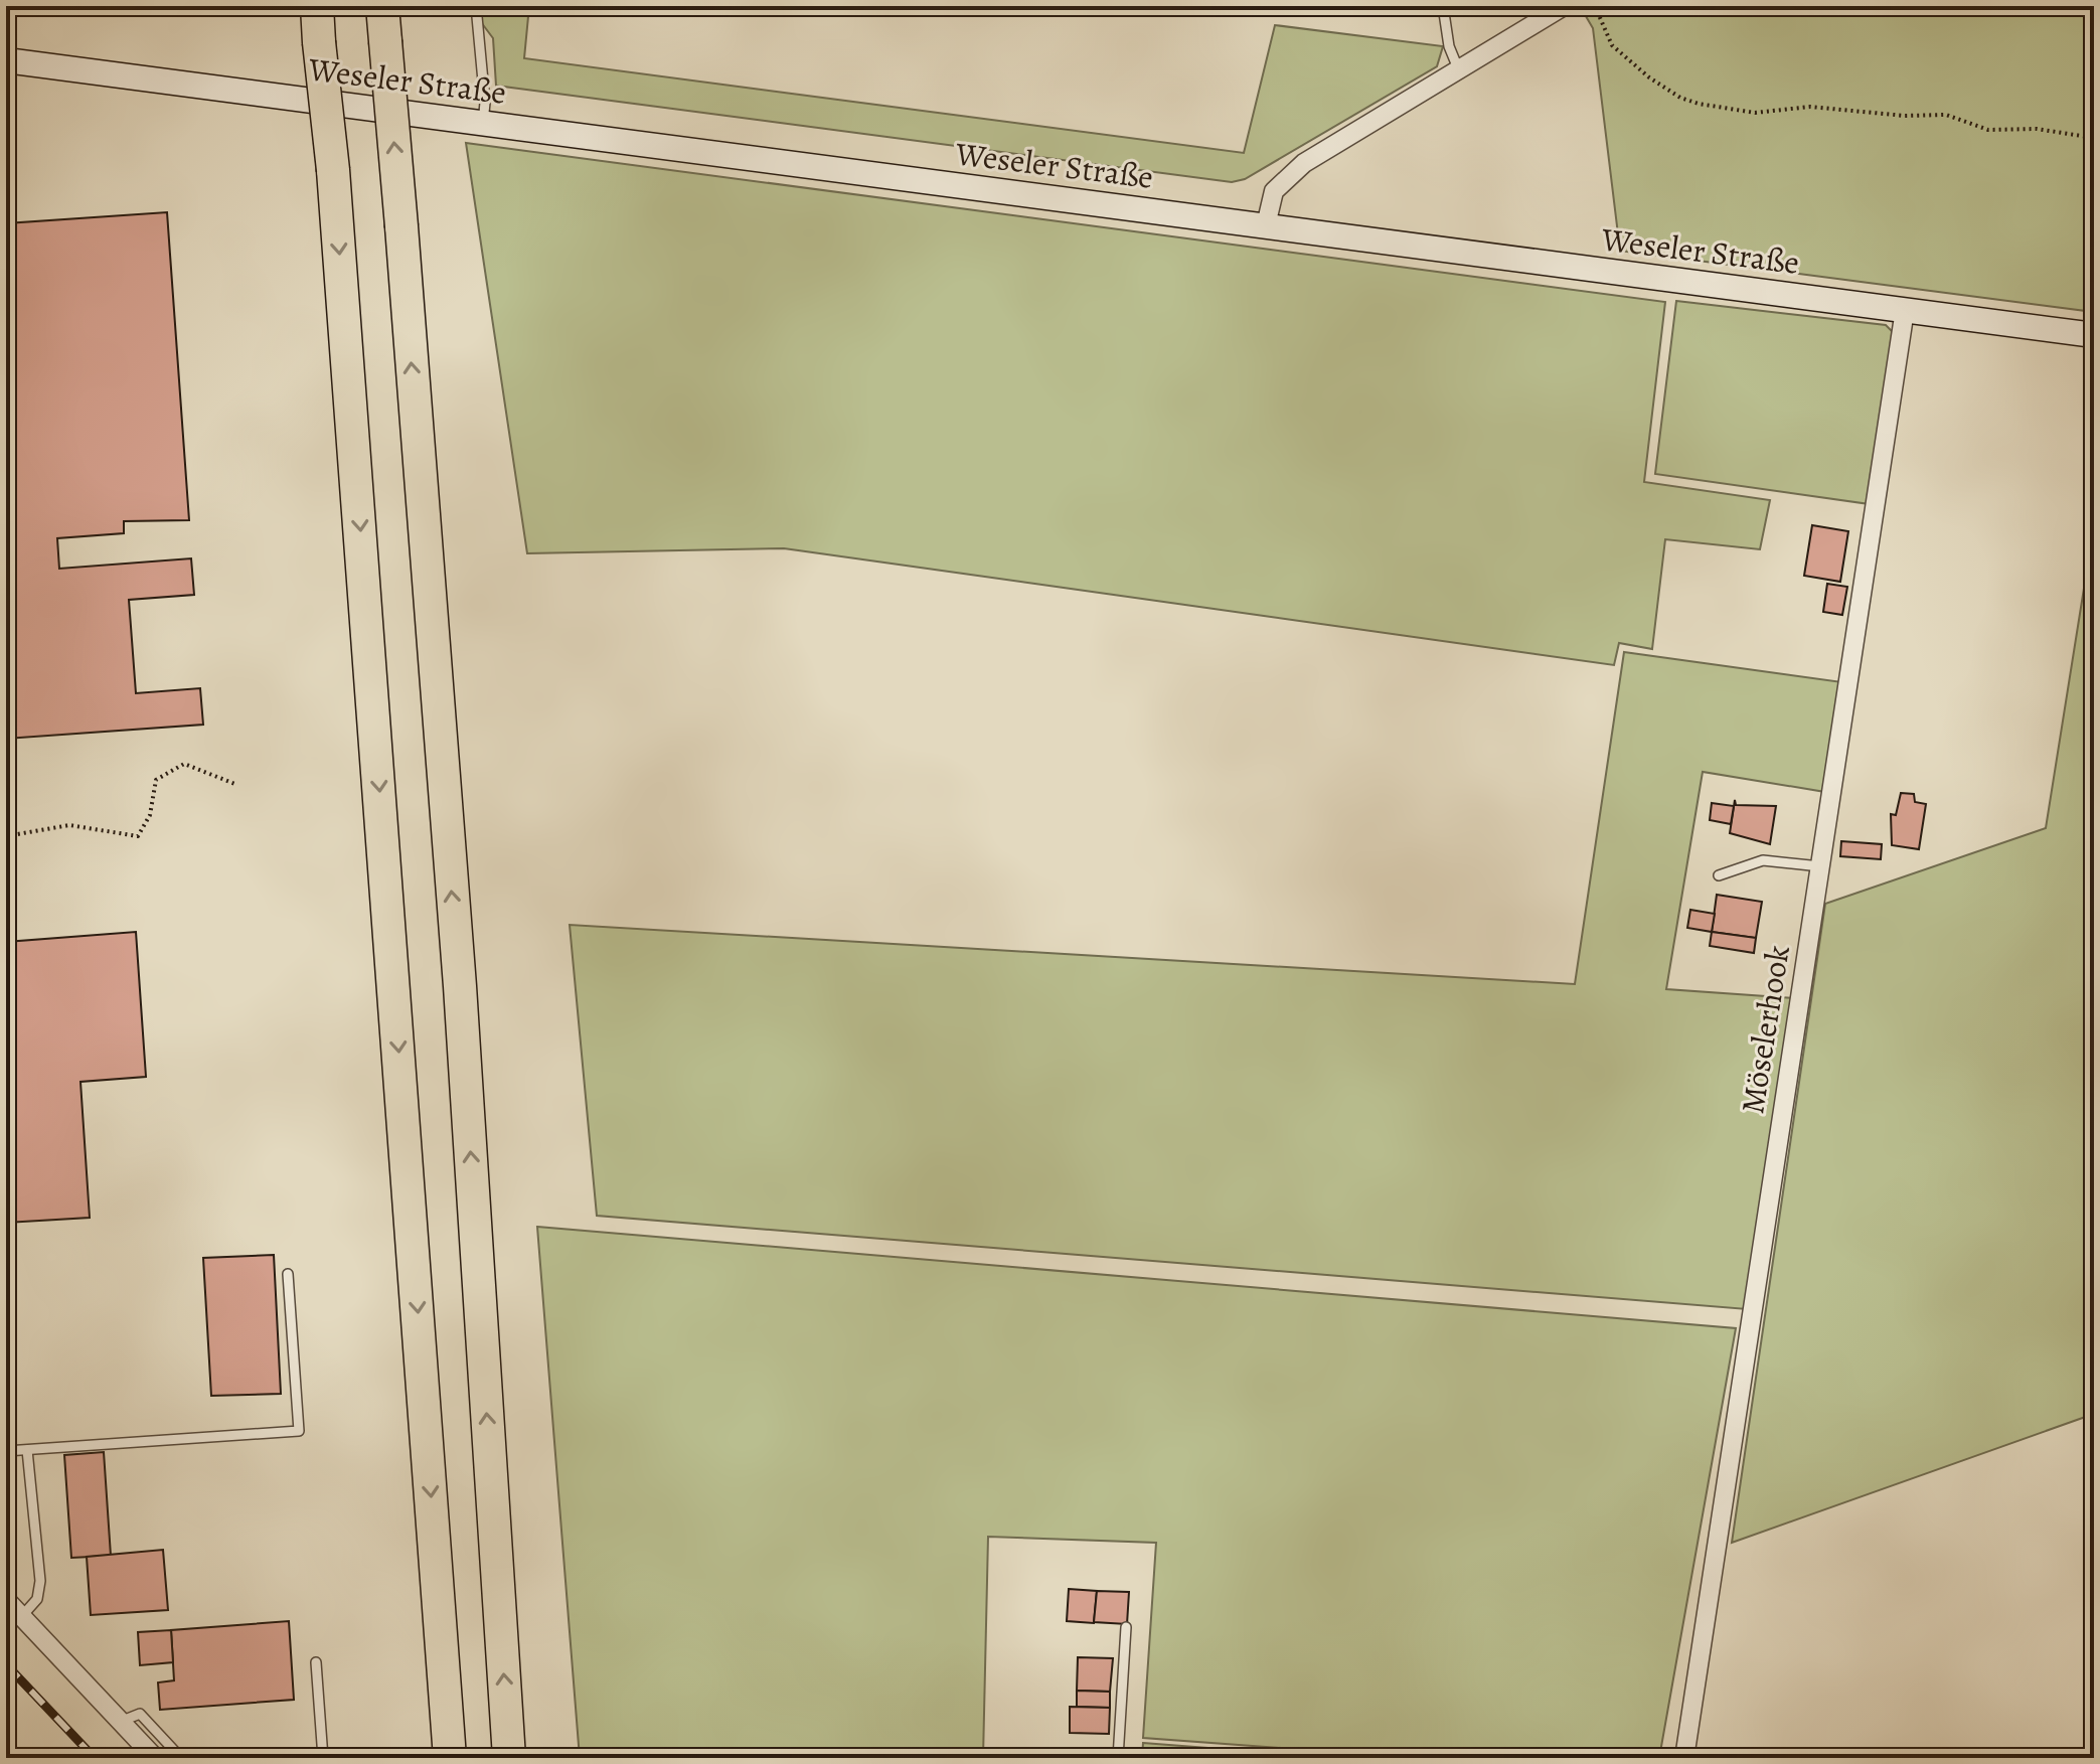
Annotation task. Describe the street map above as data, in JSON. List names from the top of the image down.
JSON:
{
  "streets": {
    "main road": ["Weseler Straße"],
    "street": ["Möselerhook"]
  },
  "crossings": [
    ["Weseler Straße", "Möselerhook"]
  ]
}
